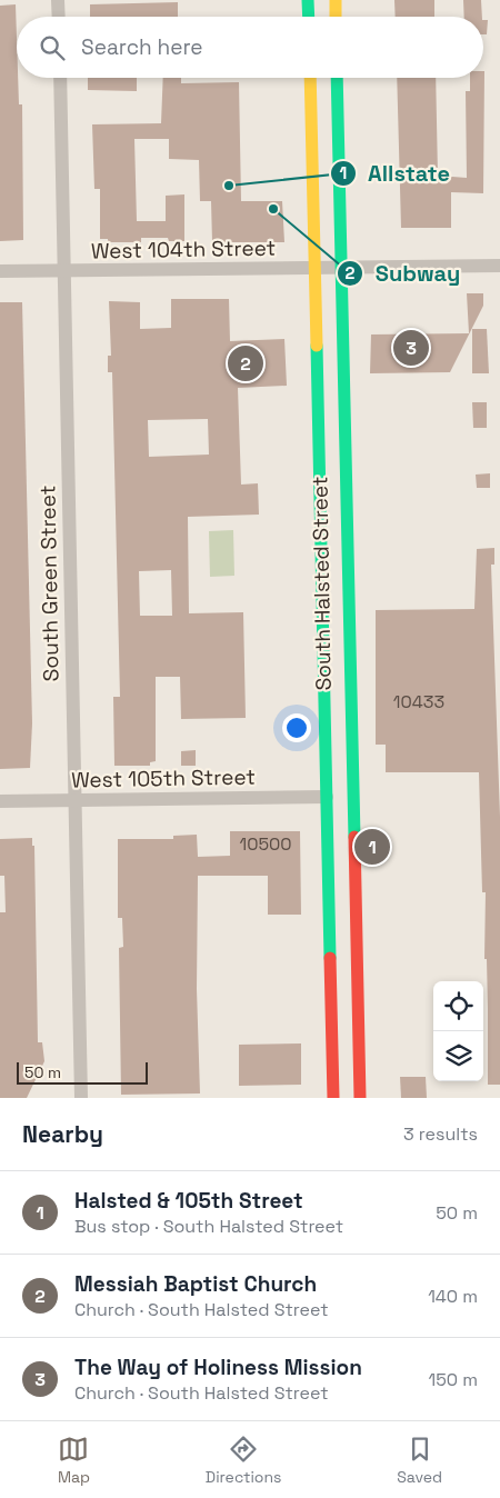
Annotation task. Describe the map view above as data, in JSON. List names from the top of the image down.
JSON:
{
  "streets": {
    "main road": ["South Halsted Street"],
    "street": ["West 104th Street", "South Green Street", "West 105th Street"]
  },
  "crossings": [
    ["West 104th Street", "South Green Street"],
    ["West 104th Street", "South Halsted Street"],
    ["South Green Street", "West 105th Street"],
    ["South Halsted Street", "West 105th Street"]
  ],
  "places": ["Allstate", "Subway"],
  "house_numbers": ["10433", "10500"],
  "scale_bar": "50 m",
  "page": {
    "search": "Search here",
    "pins": ["3", "2", "1"],
    "scale": "50 m",
    "heading": ["Nearby", "3 results"],
    "list": [
      {
        "mark": "1",
        "name": "Halsted & 105th Street",
        "note": "Bus stop · South Halsted Street",
        "value": "50 m"
      },
      {
        "mark": "2",
        "name": "Messiah Baptist Church",
        "note": "Church · South Halsted Street",
        "value": "140 m"
      },
      {
        "mark": "3",
        "name": "The Way of Holiness Mission",
        "note": "Church · South Halsted Street",
        "value": "150 m"
      }
    ],
    "nav": ["Map", "Directions", "Saved"]
  }
}
